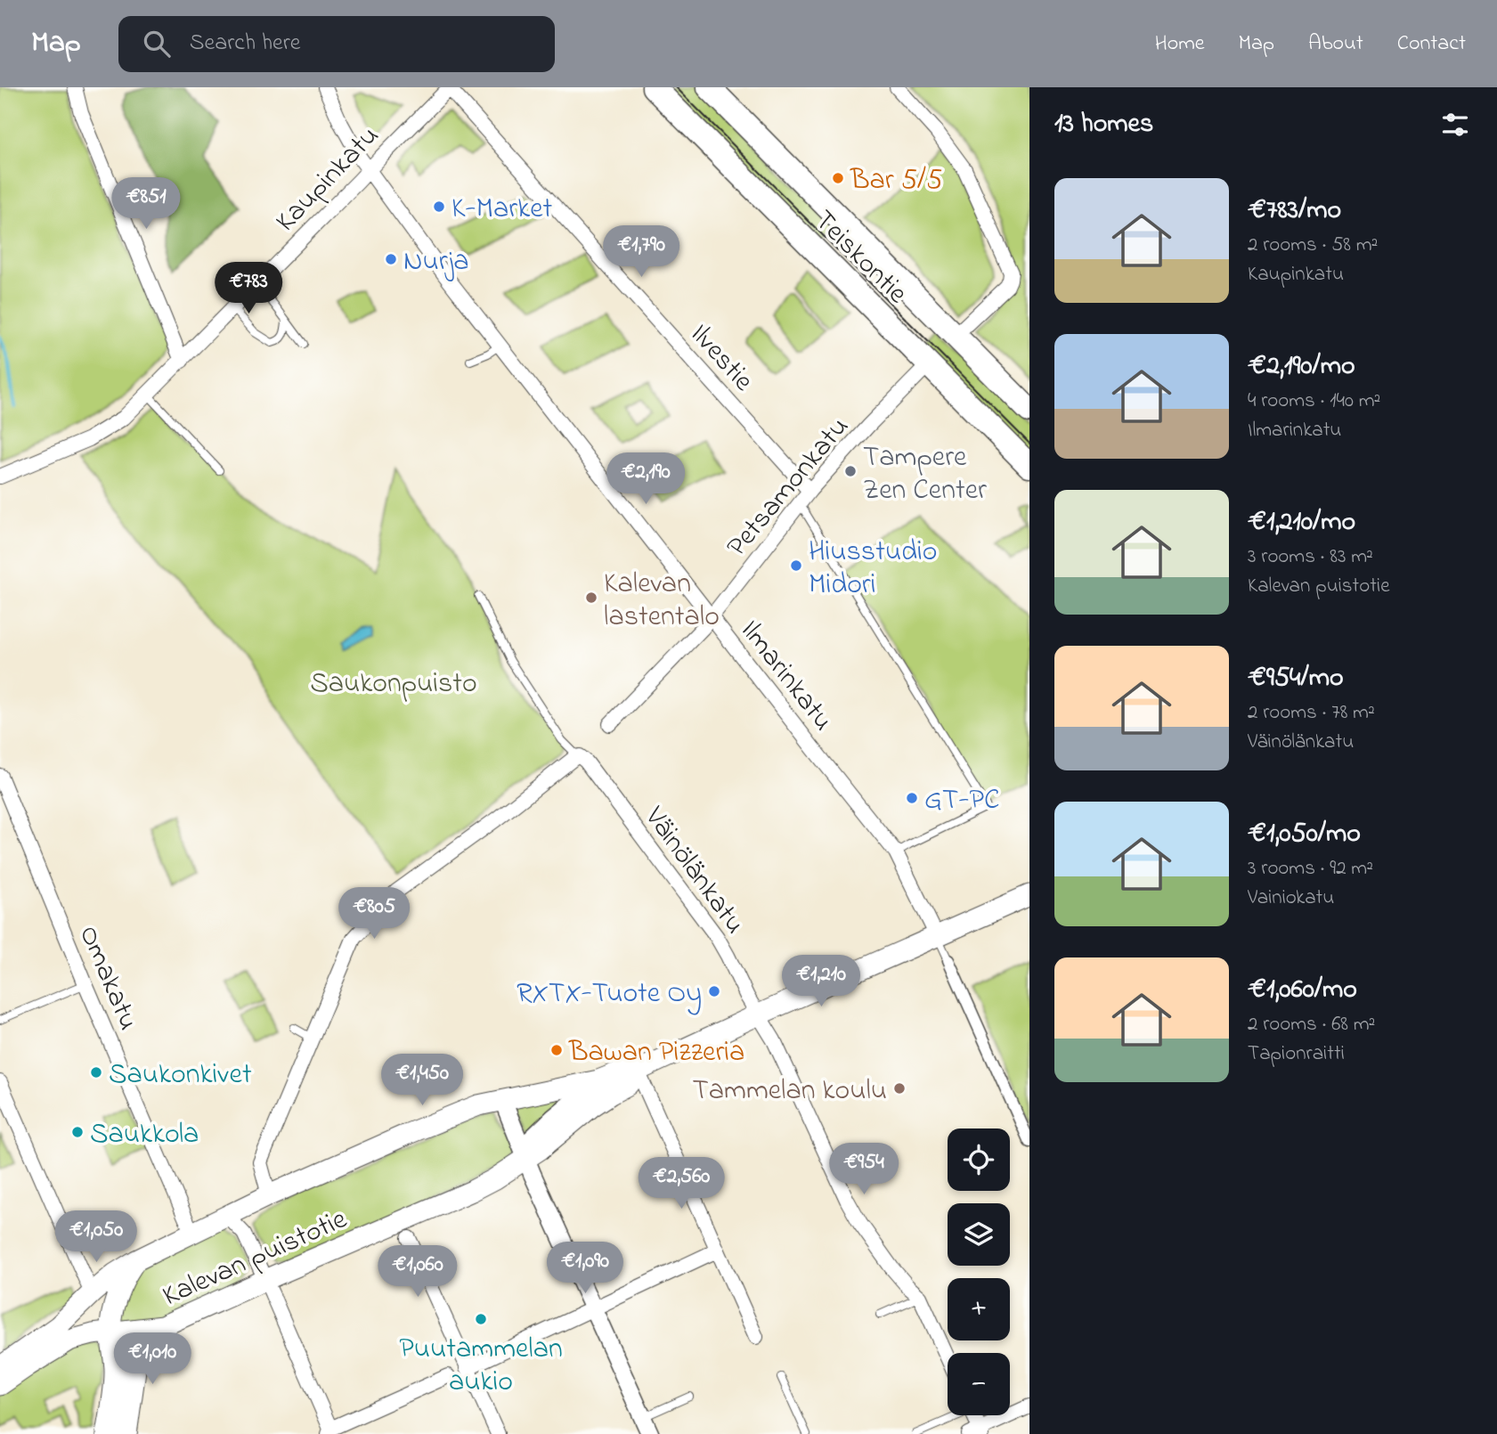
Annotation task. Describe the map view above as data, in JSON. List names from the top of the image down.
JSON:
{
  "streets": {
    "main road": ["Teiskontie", "Kalevan puistotie"],
    "street": [
      "Kaupinkatu",
      "Ilvestie",
      "Petsamonkatu",
      "Ilmarinkatu",
      "Väinölänkatu",
      "Omakatu"
    ]
  },
  "crossings": [
    ["Kaupinkatu", "Ilvestie"],
    ["Kaupinkatu", "Ilmarinkatu"],
    ["Teiskontie", "Petsamonkatu"],
    ["Ilvestie", "Petsamonkatu"],
    ["Petsamonkatu", "Ilmarinkatu"],
    ["Ilmarinkatu", "Kalevan puistotie"],
    ["Väinölänkatu", "Kalevan puistotie"],
    ["Omakatu", "Kalevan puistotie"]
  ],
  "parks": ["Saukonpuisto"],
  "places": [
    "Bar 5/5",
    "K-Market",
    "Nurja",
    "Tampere Zen Center",
    "Hiusstudio Midori",
    "Kalevan lastentalo",
    "GT-PC",
    "RXTX-Tuote Oy",
    "Bawan Pizzeria",
    "Saukonkivet",
    "Tammelan koulu",
    "Saukkola",
    "Puutammelan aukio"
  ],
  "page": {
    "header": "Map",
    "search": "Search here",
    "nav": [
      "Home",
      "Map",
      "About",
      "Contact"
    ],
    "heading": "13 homes",
    "list": [
      {
        "name": "€783/mo",
        "note": "2 rooms · 58 m² · Kaupinkatu"
      },
      {
        "name": "€2,190/mo",
        "note": "4 rooms · 140 m² · Ilmarinkatu"
      },
      {
        "name": "€1,210/mo",
        "note": "3 rooms · 83 m² · Kalevan puistotie"
      },
      {
        "name": "€954/mo",
        "note": "2 rooms · 78 m² · Väinölänkatu"
      },
      {
        "name": "€1,050/mo",
        "note": "3 rooms · 92 m² · Vainiokatu"
      },
      {
        "name": "€1,060/mo",
        "note": "2 rooms · 68 m² · Tapionraitti"
      }
    ],
    "price": [
      "€851",
      "€1,790",
      "€783",
      "€2,190",
      "€805",
      "€1,210",
      "€1,450",
      "€954",
      "€2,560",
      "€1,050",
      "€1,090",
      "€1,060",
      "€1,010"
    ],
    "map_buttons": ["+", "−"]
  }
}
